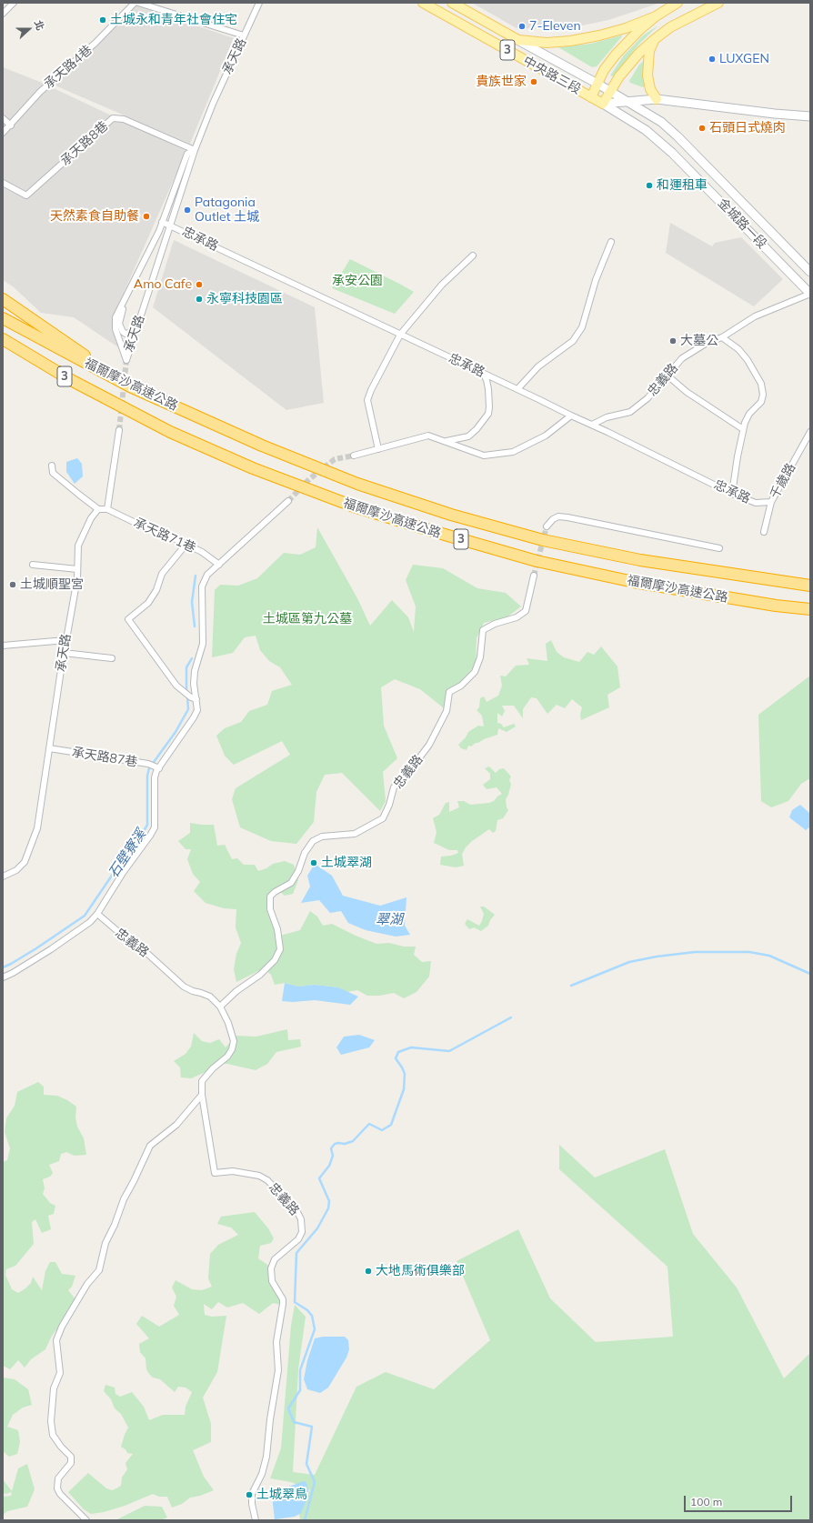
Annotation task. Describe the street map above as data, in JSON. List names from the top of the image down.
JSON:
{
  "streets": {
    "highway": ["3", "福爾摩沙高速公路"],
    "main road": ["中央路三段", "金城路一段"],
    "street": [
      "承天路",
      "承天路4巷",
      "承天路8巷",
      "忠承路",
      "忠義路",
      "千歲路",
      "承天路71巷",
      "承天路87巷"
    ]
  },
  "crossings": [
    ["3", "中央路三段"],
    ["承天路", "承天路8巷"],
    ["承天路", "忠承路"],
    ["承天路", "承天路87巷"],
    ["中央路三段", "金城路一段"],
    ["金城路一段", "忠義路"],
    ["忠承路", "忠義路"],
    ["忠承路", "千歲路"]
  ],
  "water": ["石壁寮溪", "翠湖"],
  "parks": ["承安公園", "土城區第九公墓"],
  "places": [
    "土城永和青年社會住宅",
    "7-Eleven",
    "LUXGEN",
    "貴族世家",
    "石頭日式燒肉",
    "和運租車",
    "Patagonia Outlet 土城",
    "天然素食自助餐",
    "Amo Cafe",
    "永寧科技園區",
    "大墓公",
    "土城順聖宮",
    "土城翠湖",
    "大地馬術俱樂部",
    "土城翠鳥"
  ],
  "scale_bar": "100 m",
  "north": "right"
}
